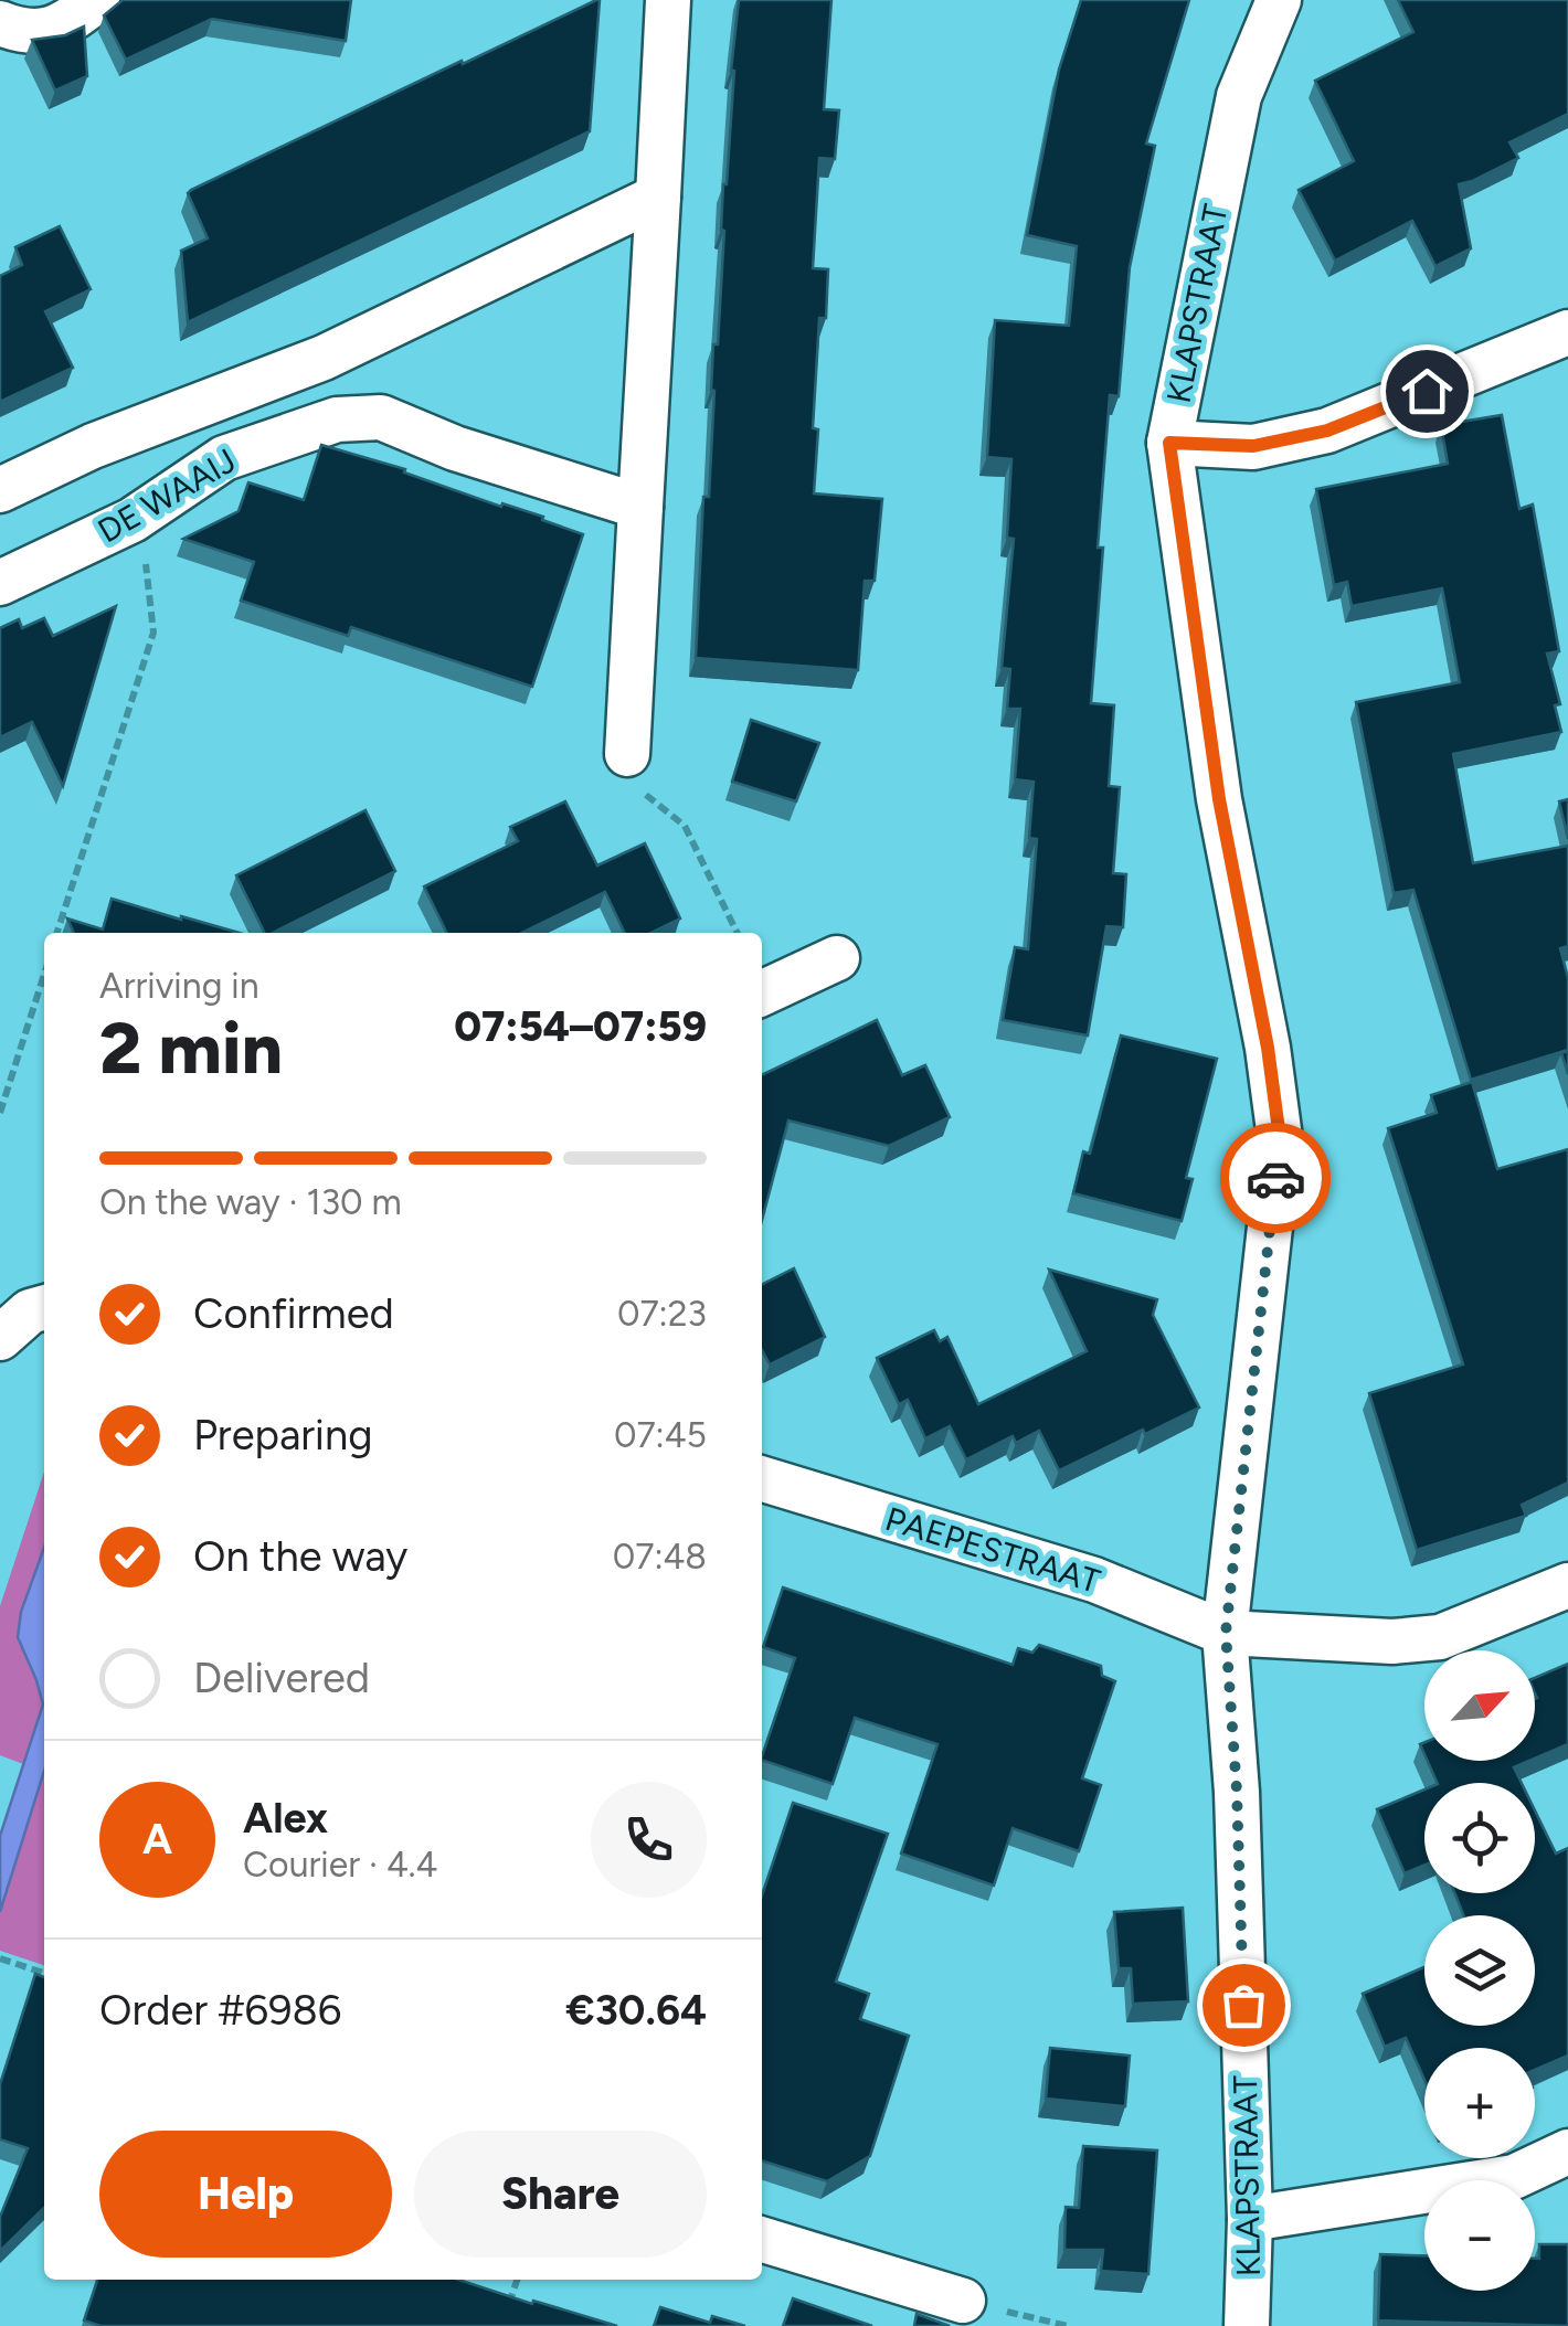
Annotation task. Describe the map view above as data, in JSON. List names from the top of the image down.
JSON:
{
  "streets": {
    "street": ["KLAPSTRAAT", "DE WAAIJ", "PAEPESTRAAT"]
  },
  "crossings": [
    ["KLAPSTRAAT", "PAEPESTRAAT"]
  ],
  "north": "top right",
  "page": {
    "heading": ["2 min", "Arriving in", "07:54–07:59"],
    "panel": [
      "Alex",
      "Courier · 4.4",
      "Order #6986",
      "€30.64"
    ],
    "bar": "On the way · 130 m",
    "list": [
      ["Confirmed", "07:23"],
      ["Preparing", "07:45"],
      ["On the way", "07:48"],
      "Delivered"
    ],
    "map_buttons": ["+", "−"],
    "round": "A",
    "buttons": ["Help", "Share"]
  }
}
